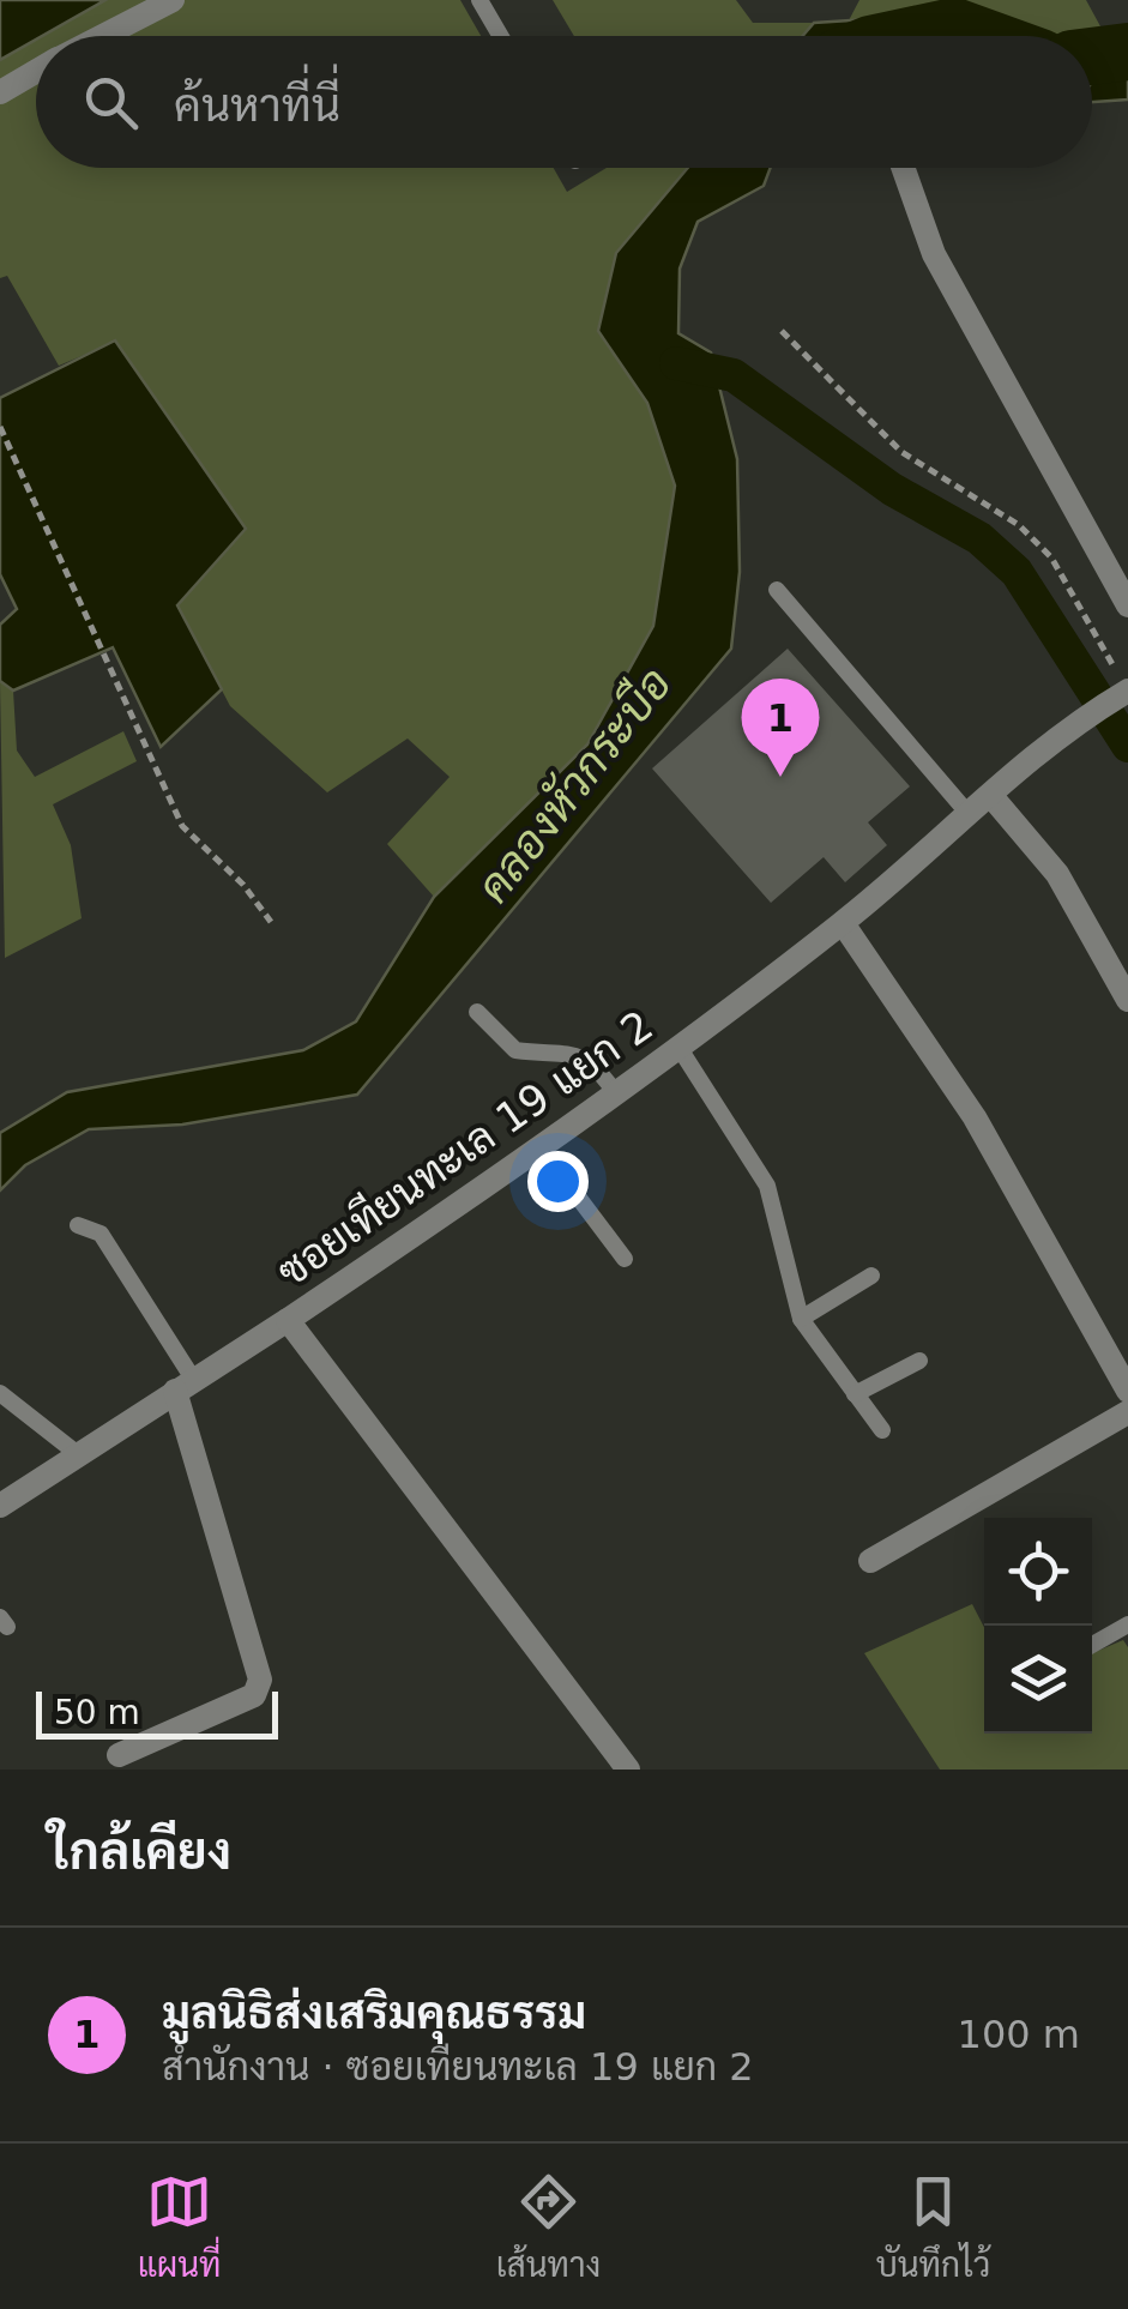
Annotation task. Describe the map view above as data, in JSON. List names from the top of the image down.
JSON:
{
  "streets": {
    "street": ["ซอยเทียนทะเล 19 แยก 2"]
  },
  "water": ["คลองหัวกระบือ"],
  "scale_bar": "50 m",
  "page": {
    "search": "ค้นหาที่นี่",
    "pins": "1",
    "scale": "50 m",
    "heading": "ใกล้เคียง",
    "list": [
      {
        "mark": "1",
        "name": "มูลนิธิส่งเสริมคุณธรรม",
        "note": "สำนักงาน · ซอยเทียนทะเล 19 แยก 2",
        "value": "100 m"
      }
    ],
    "nav": ["แผนที่", "เส้นทาง", "บันทึกไว้"]
  }
}
